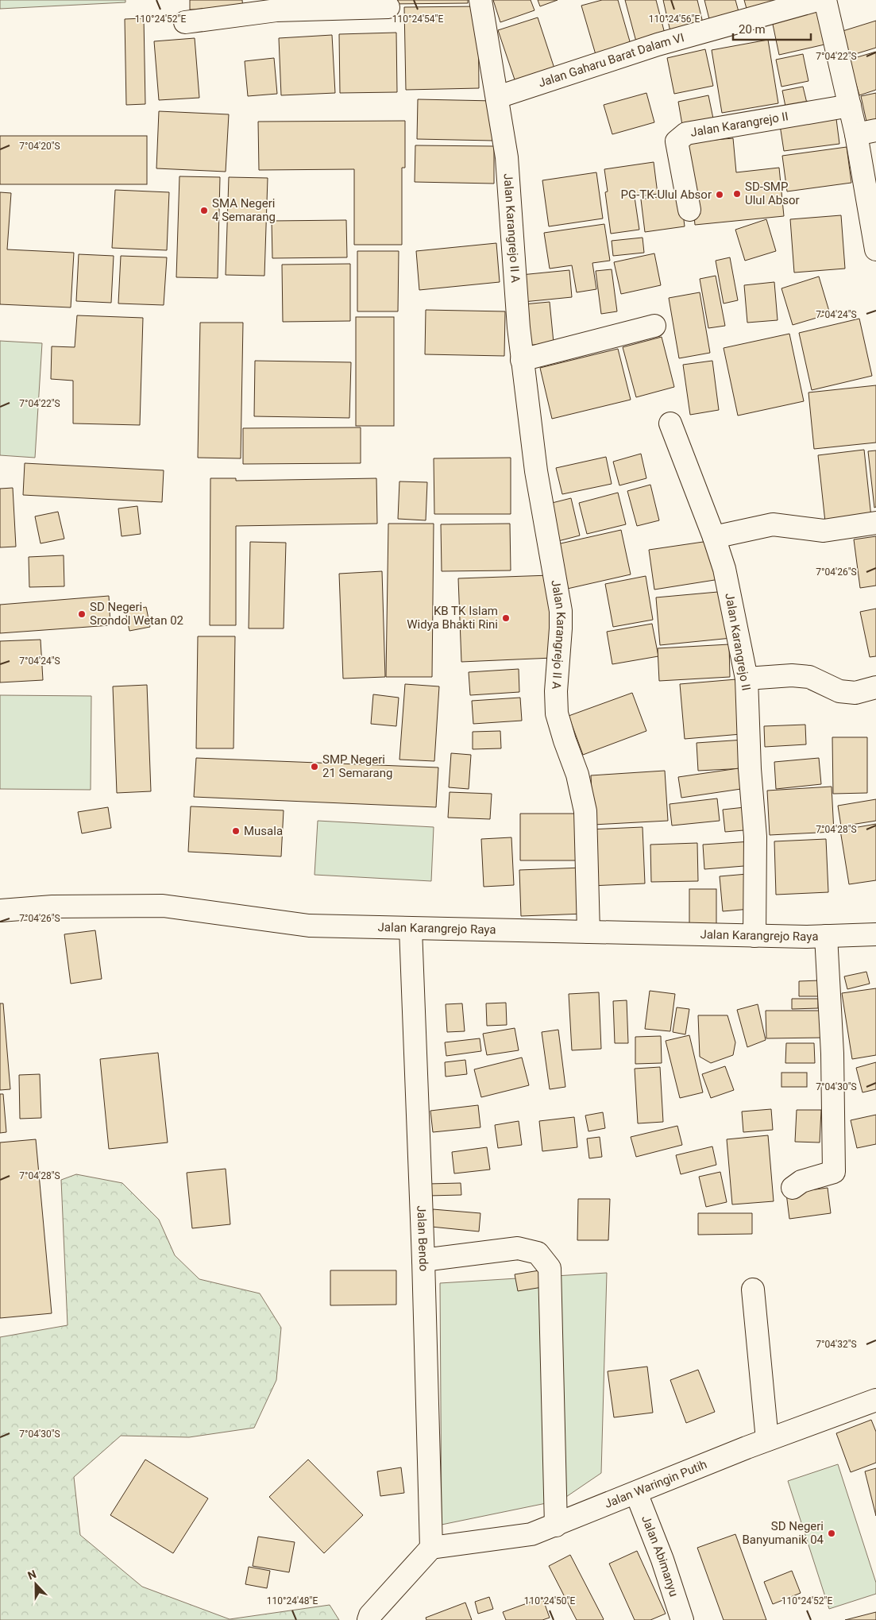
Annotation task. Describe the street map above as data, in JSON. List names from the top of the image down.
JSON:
{
  "streets": {
    "street": [
      "Jalan Gaharu Barat Dalam VI",
      "Jalan Karangrejo II",
      "Jalan Karangrejo II A",
      "Jalan Karangrejo Raya",
      "Jalan Bendo",
      "Jalan Waringin Putih",
      "Jalan Abimanyu"
    ]
  },
  "crossings": [
    ["Jalan Gaharu Barat Dalam VI", "Jalan Karangrejo II A"],
    ["Jalan Karangrejo II", "Jalan Karangrejo Raya"],
    ["Jalan Karangrejo II A", "Jalan Karangrejo Raya"],
    ["Jalan Karangrejo Raya", "Jalan Bendo"],
    ["Jalan Bendo", "Jalan Waringin Putih"],
    ["Jalan Waringin Putih", "Jalan Abimanyu"]
  ],
  "places": [
    "SD-SMP Ulul Absor",
    "PG-TK Ulul Absor",
    "SMA Negeri 4 Semarang",
    "SD Negeri Srondol Wetan 02",
    "KB TK Islam Widya Bhakti Rini",
    "SMP Negeri 21 Semarang",
    "Musala",
    "SD Negeri Banyumanik 04"
  ],
  "scale_bar": "20 m",
  "north": "top",
  "coordinates": [
    "110°24'52\"E",
    "110°24'54\"E",
    "110°24'56\"E",
    "7°04'22\"S",
    "7°04'20\"S",
    "7°04'24\"S",
    "7°04'26\"S",
    "7°04'28\"S",
    "7°04'30\"S",
    "7°04'32\"S",
    "110°24'48\"E",
    "110°24'50\"E"
  ]
}
